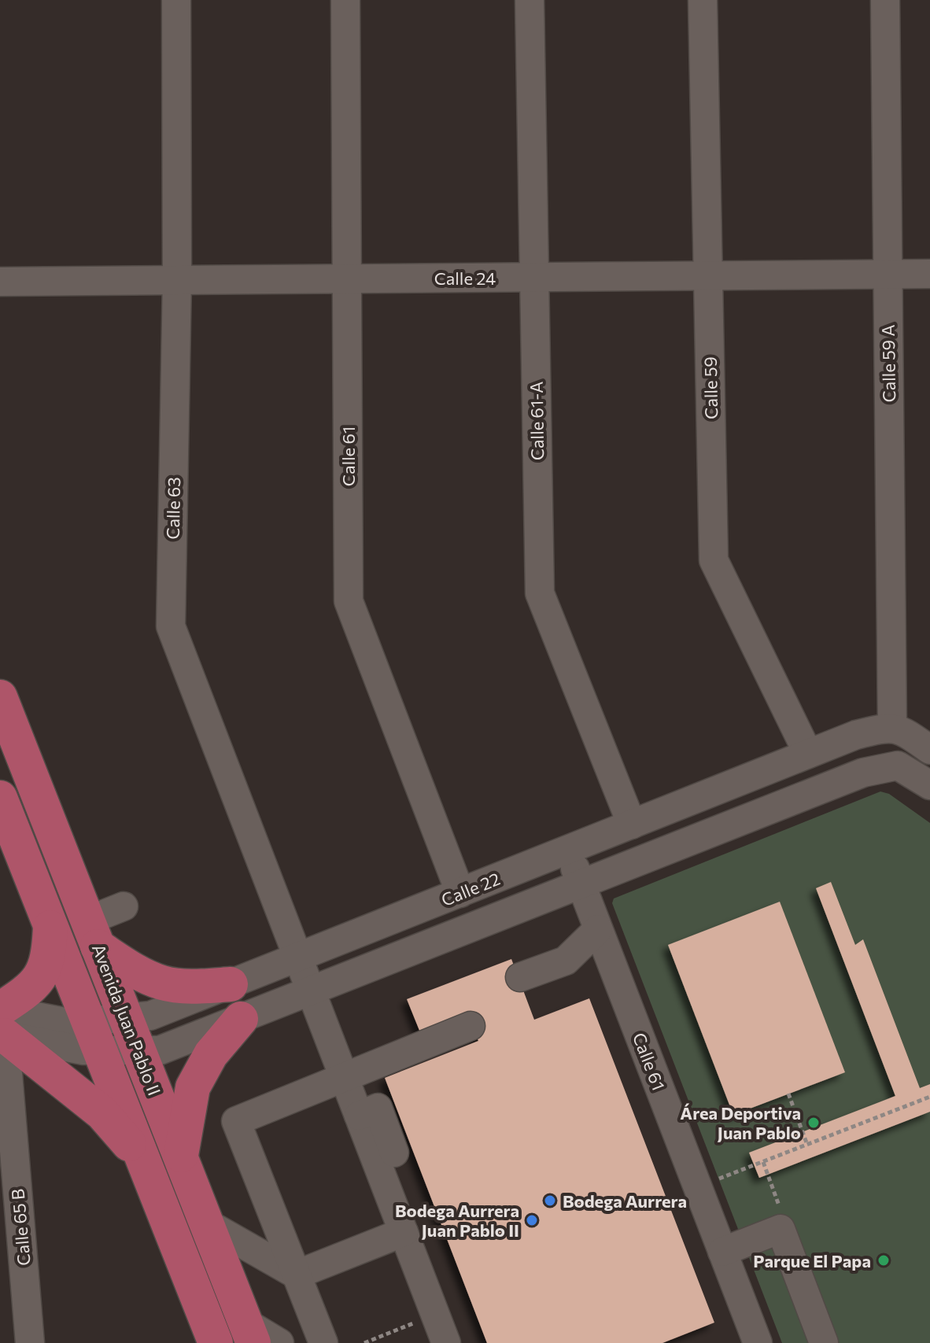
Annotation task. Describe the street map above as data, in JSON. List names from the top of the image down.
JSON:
{
  "streets": {
    "main road": ["Avenida Juan Pablo II"],
    "street": [
      "Calle 24",
      "Calle 59 A",
      "Calle 59",
      "Calle 61-A",
      "Calle 61",
      "Calle 63",
      "Calle 22",
      "Calle 65 B"
    ]
  },
  "crossings": [
    ["Calle 24", "Calle 59 A"],
    ["Calle 24", "Calle 59"],
    ["Calle 24", "Calle 61-A"],
    ["Calle 24", "Calle 61"],
    ["Calle 24", "Calle 63"],
    ["Calle 59 A", "Calle 22"],
    ["Calle 59", "Calle 22"],
    ["Calle 61-A", "Calle 22"],
    ["Calle 61", "Calle 22"],
    ["Calle 63", "Calle 22"],
    ["Calle 22", "Avenida Juan Pablo II"],
    ["Calle 22", "Calle 65 B"]
  ],
  "places": [
    "Área Deportiva Juan Pablo",
    "Bodega Aurrera",
    "Bodega Aurrera Juan Pablo II",
    "Parque El Papa"
  ]
}
